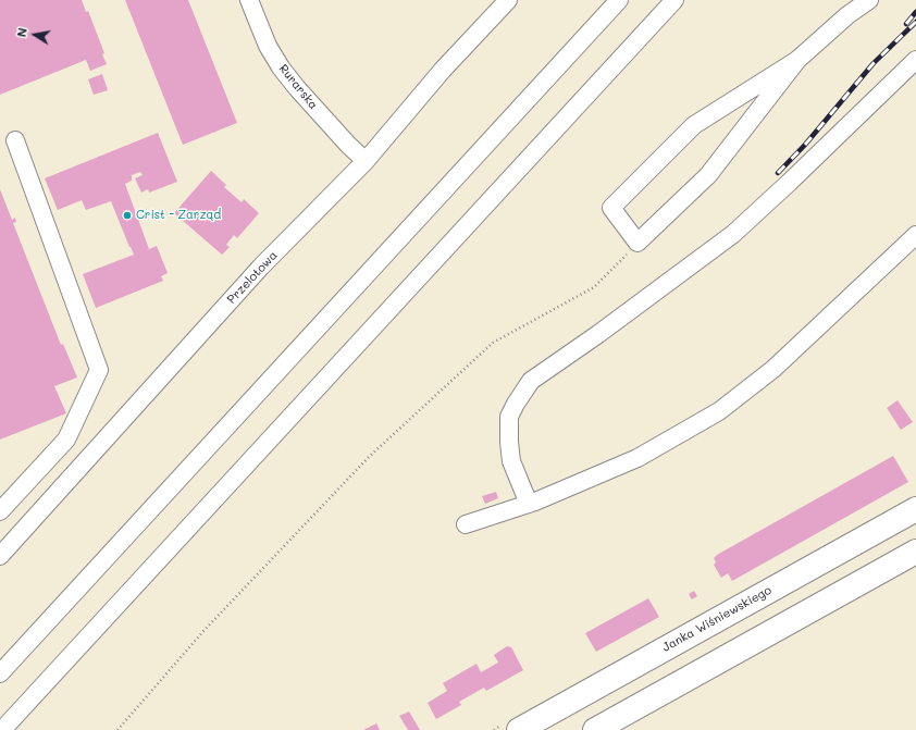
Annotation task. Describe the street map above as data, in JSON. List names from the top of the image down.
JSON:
{
  "streets": {
    "highway": ["Janka Wiśniewskiego"],
    "street": ["Rurarska", "Przelotowa"]
  },
  "crossings": [
    ["Rurarska", "Przelotowa"]
  ],
  "places": ["Crist - Zarząd"],
  "north": "left"
}
